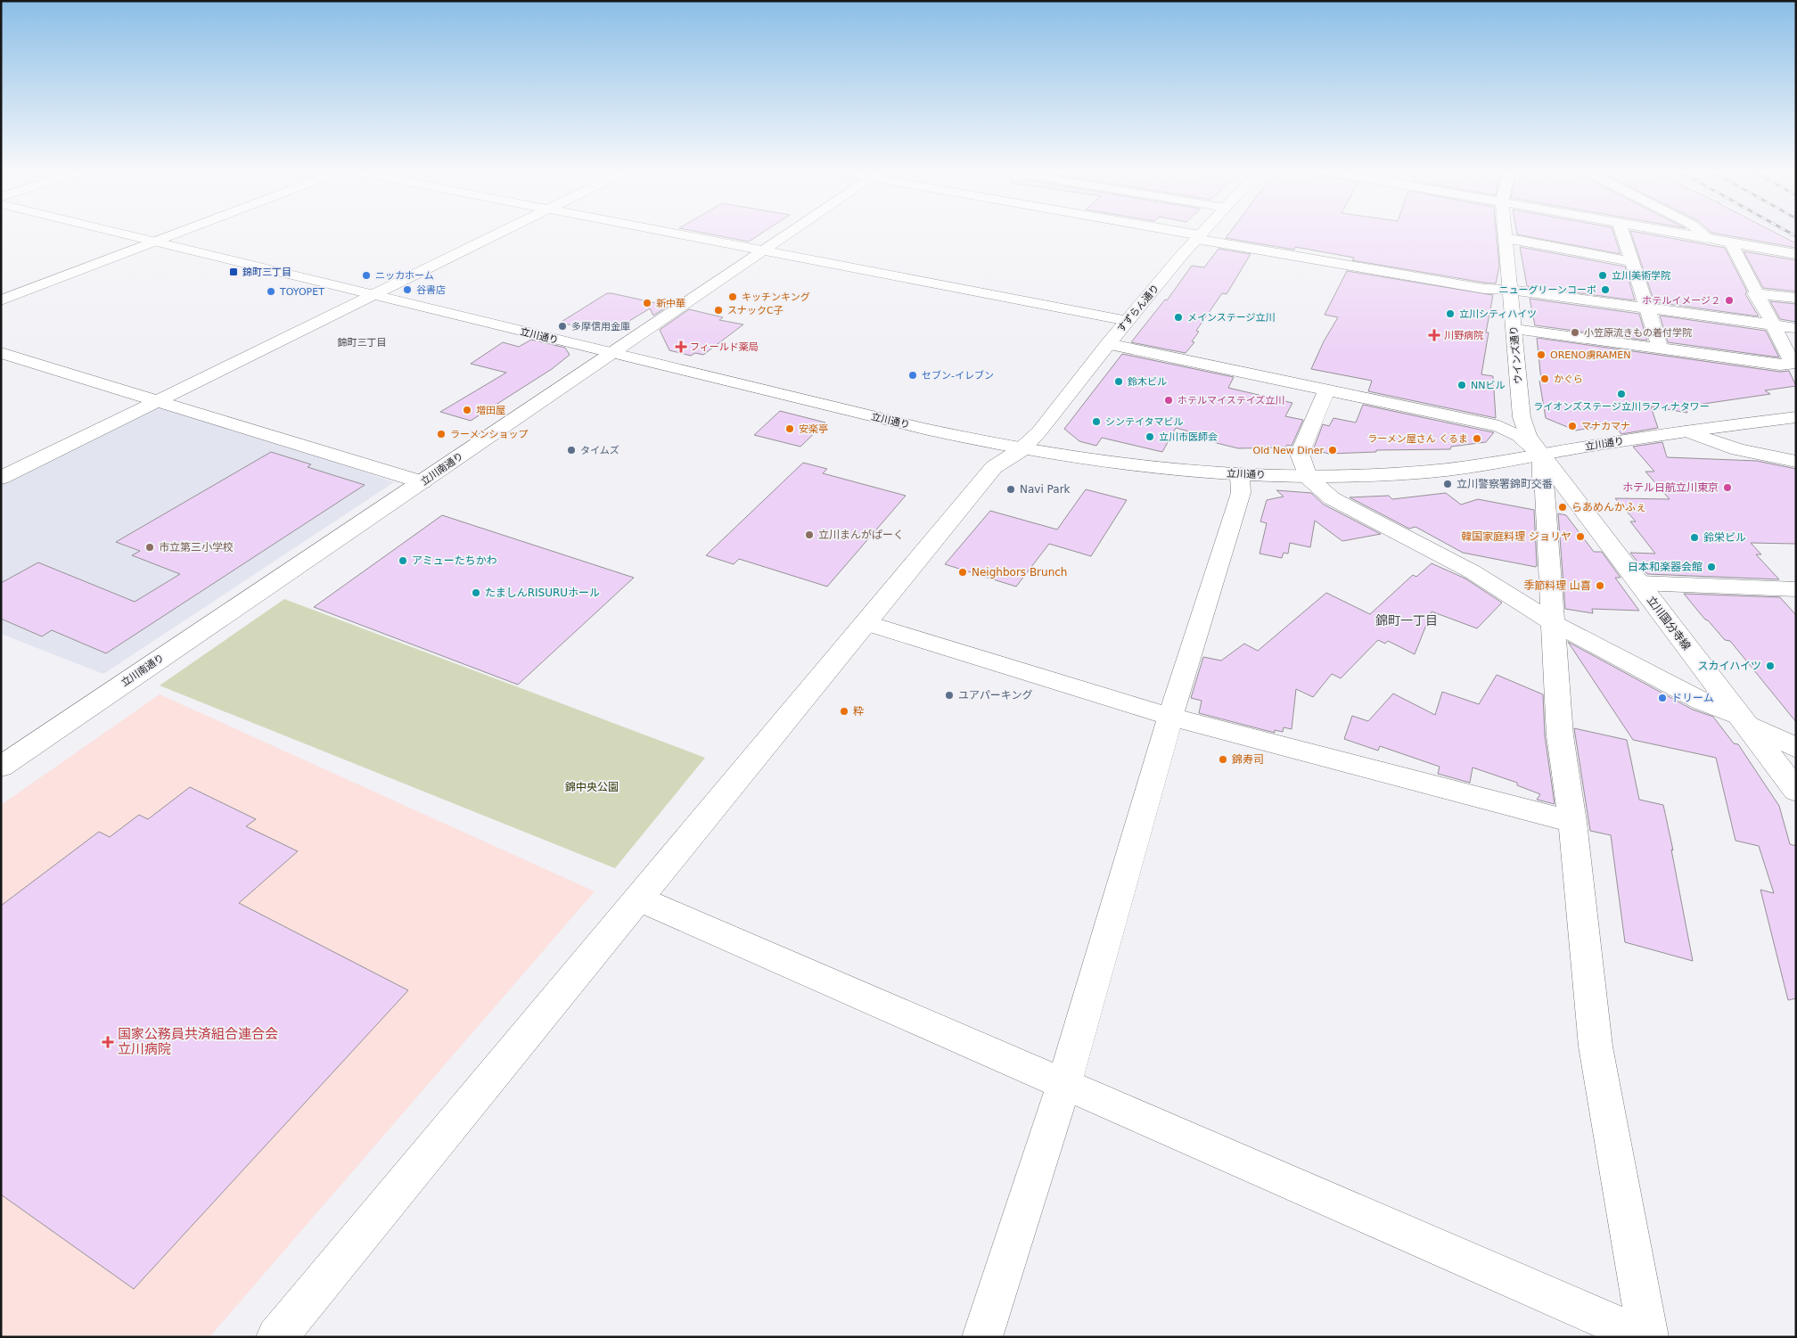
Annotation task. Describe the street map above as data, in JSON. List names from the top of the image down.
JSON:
{
  "streets": {
    "street": [
      "すずらん通り",
      "立川通り",
      "ウインズ通り",
      "立川南通り",
      "立川国分寺線"
    ]
  },
  "crossings": [
    ["すずらん通り", "立川通り"],
    ["立川通り", "ウインズ通り"],
    ["立川通り", "立川南通り"],
    ["立川通り", "立川国分寺線"],
    ["ウインズ通り", "立川国分寺線"]
  ],
  "districts": ["錦町三丁目", "錦町一丁目"],
  "parks": ["錦中央公園"],
  "places": {
    "transit": ["錦町三丁目"],
    "other": [
      "ニッカホーム",
      "立川美術学院",
      "谷書店",
      "ニューグリーンコーポ",
      "TOYOPET",
      "キッチンキング",
      "ホテルイメージ２",
      "新中華",
      "スナックC子",
      "立川シティハイツ",
      "メインステージ立川",
      "多摩信用金庫",
      "小笠原流きもの着付学院",
      "ORENO虜RAMEN",
      "セブン-イレブン",
      "かぐら",
      "鈴木ビル",
      "NNビル",
      "ライオンズステージ立川ラフィナタワー",
      "ホテルマイステイズ立川",
      "増田屋",
      "シンテイタマビル",
      "マナカマナ",
      "安楽亭",
      "ラーメンショップ",
      "立川市医師会",
      "ラーメン屋さん くるま",
      "タイムズ",
      "Old New Diner",
      "立川警察署錦町交番",
      "ホテル日航立川東京",
      "Navi Park",
      "らあめんかふぇ",
      "立川まんがぱーく",
      "韓国家庭料理 ジョリヤ",
      "鈴栄ビル",
      "市立第三小学校",
      "アミューたちかわ",
      "日本和楽器会館",
      "Neighbors Brunch",
      "季節料理 山喜",
      "たましんRISURUホール",
      "スカイハイツ",
      "ユアパーキング",
      "ドリーム",
      "粋",
      "錦寿司"
    ],
    "health": ["川野病院", "フィールド薬局", "国家公務員共済組合連合会 立川病院"]
  }
}
